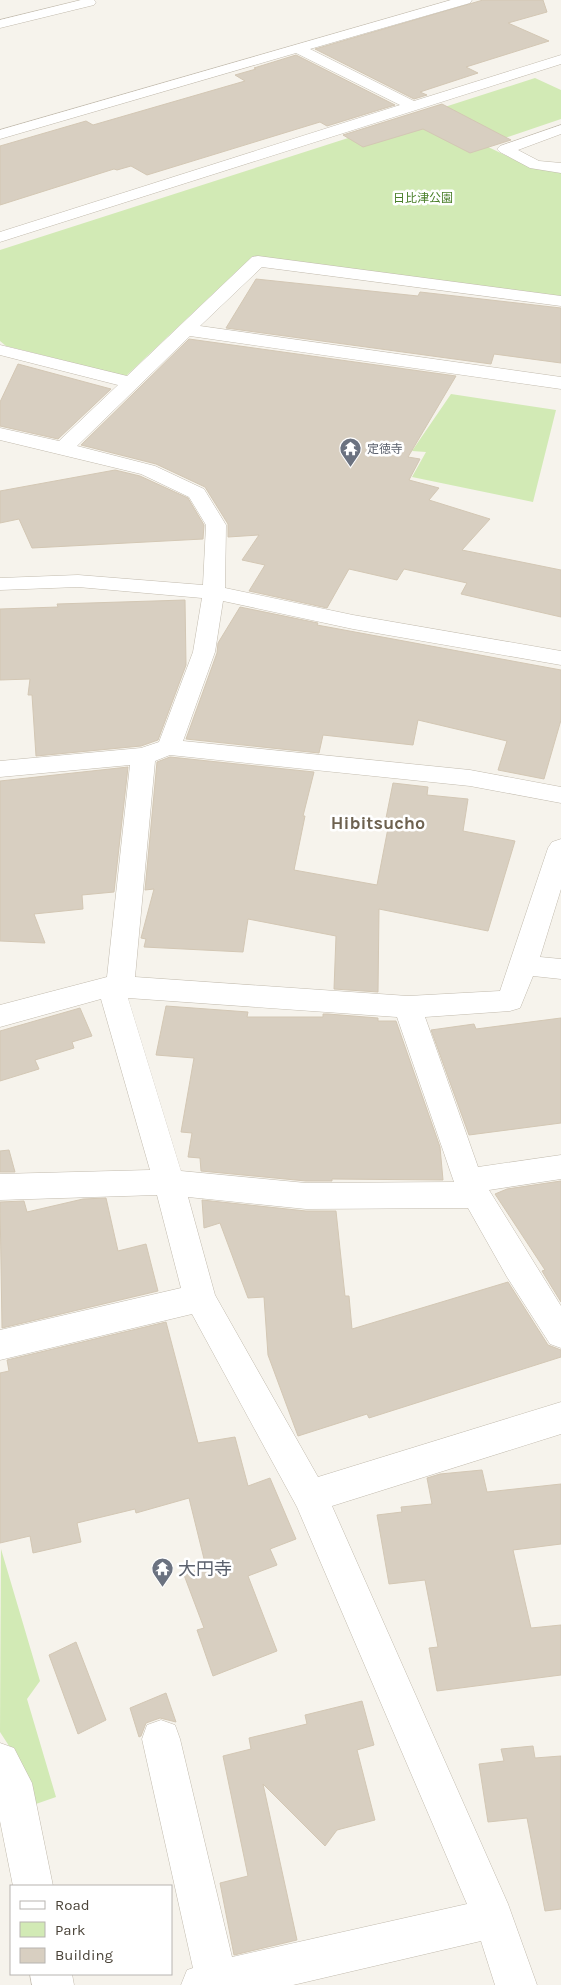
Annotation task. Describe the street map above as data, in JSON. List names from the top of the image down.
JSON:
{
  "districts": ["Hibitsucho"],
  "parks": ["日比津公園"],
  "places": {
    "temple": ["定徳寺", "大円寺"]
  },
  "legend": ["Road", "Park", "Building"]
}
